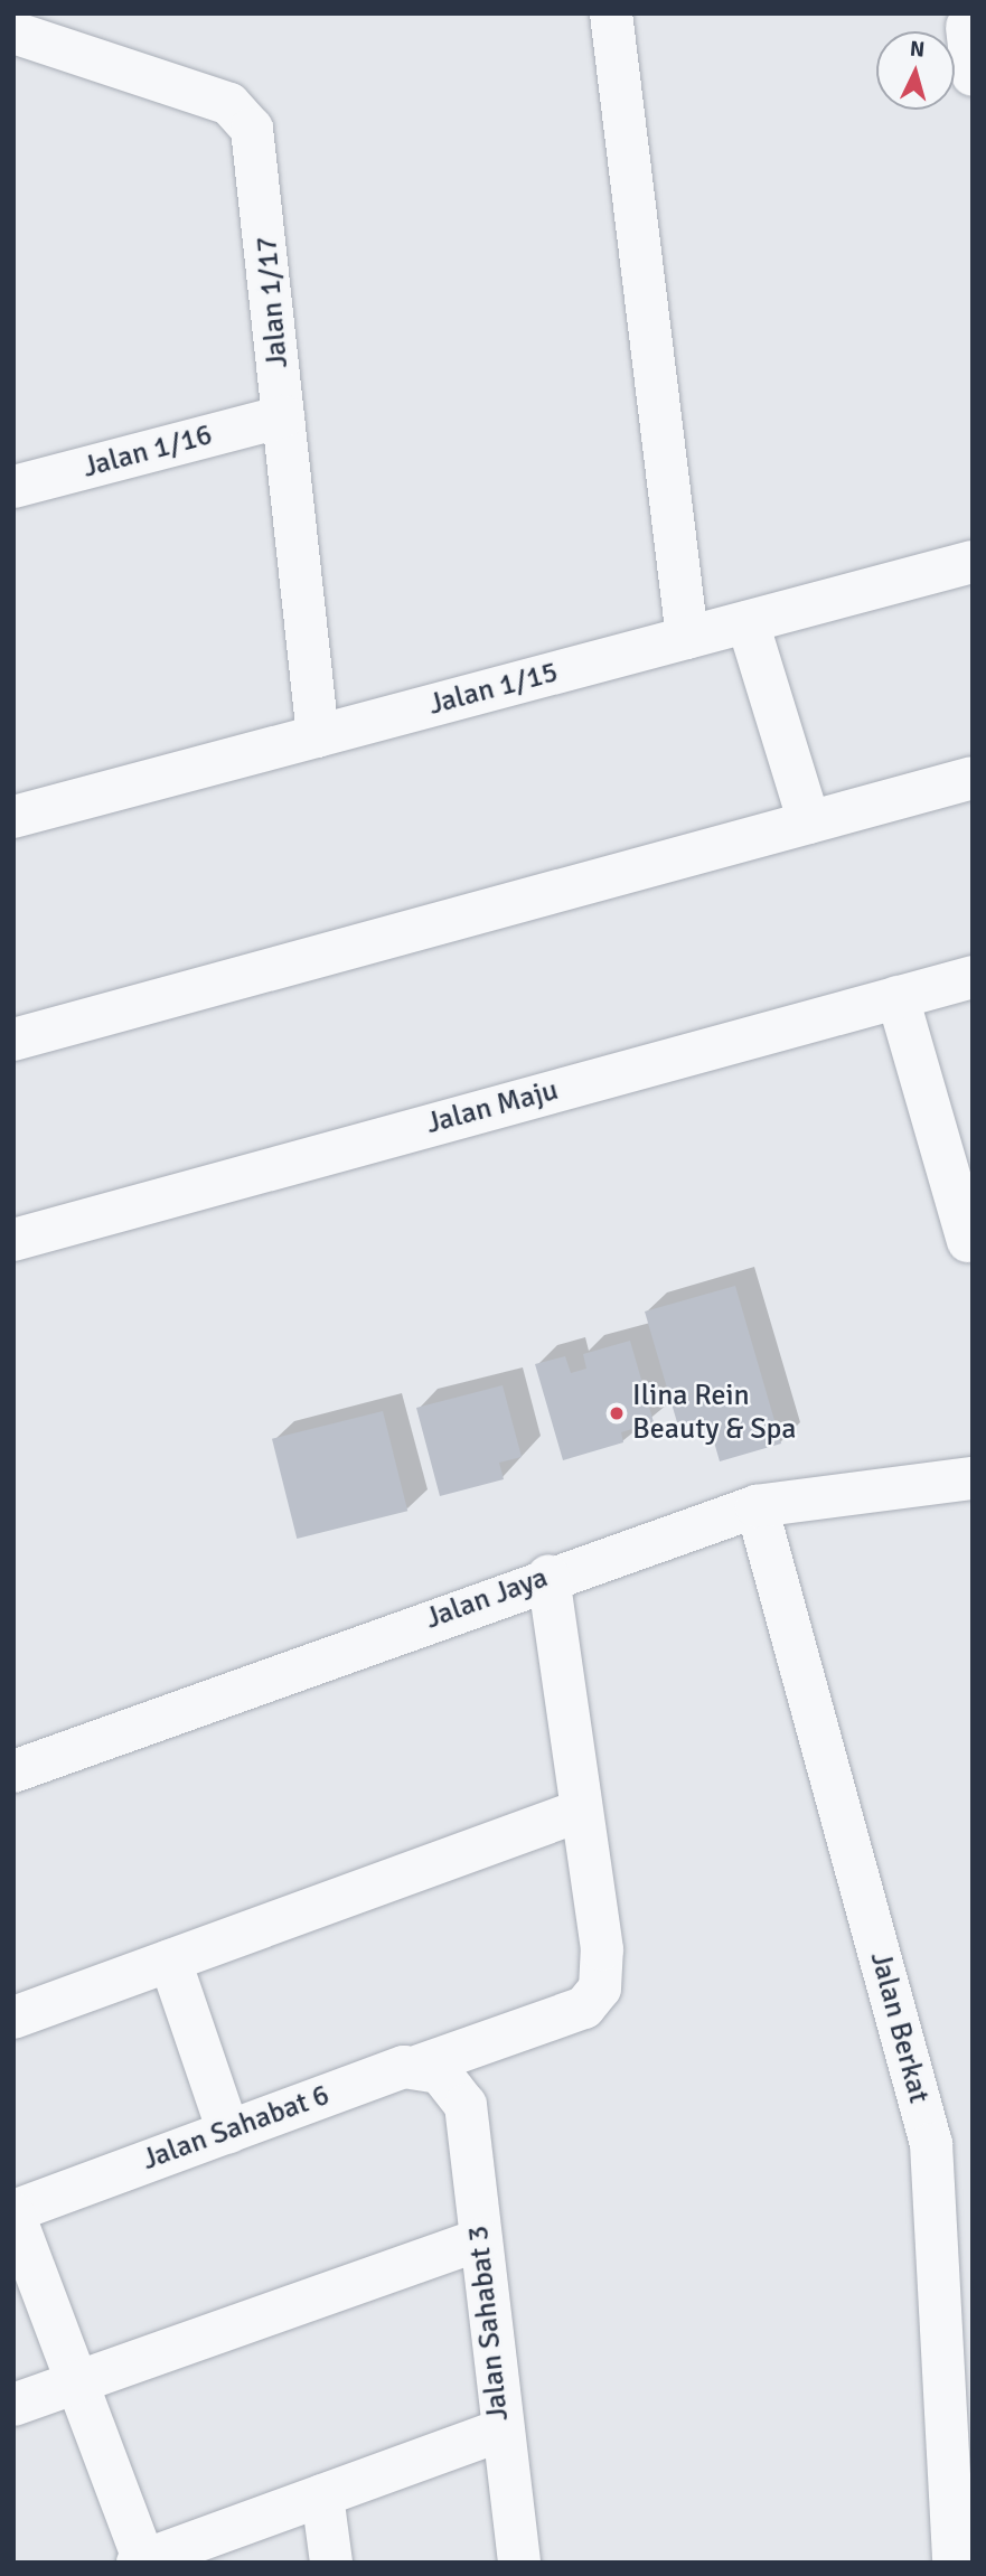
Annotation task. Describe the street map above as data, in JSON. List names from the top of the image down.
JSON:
{
  "streets": {
    "street": [
      "Jalan 1/17",
      "Jalan 1/16",
      "Jalan 1/15",
      "Jalan Maju",
      "Jalan Jaya",
      "Jalan Berkat",
      "Jalan Sahabat 6",
      "Jalan Sahabat 3"
    ]
  },
  "crossings": [
    ["Jalan 1/17", "Jalan 1/16"],
    ["Jalan 1/17", "Jalan 1/15"],
    ["Jalan Jaya", "Jalan Berkat"],
    ["Jalan Sahabat 6", "Jalan Sahabat 3"]
  ],
  "places": ["Ilina Rein Beauty & Spa"],
  "north": "top"
}
